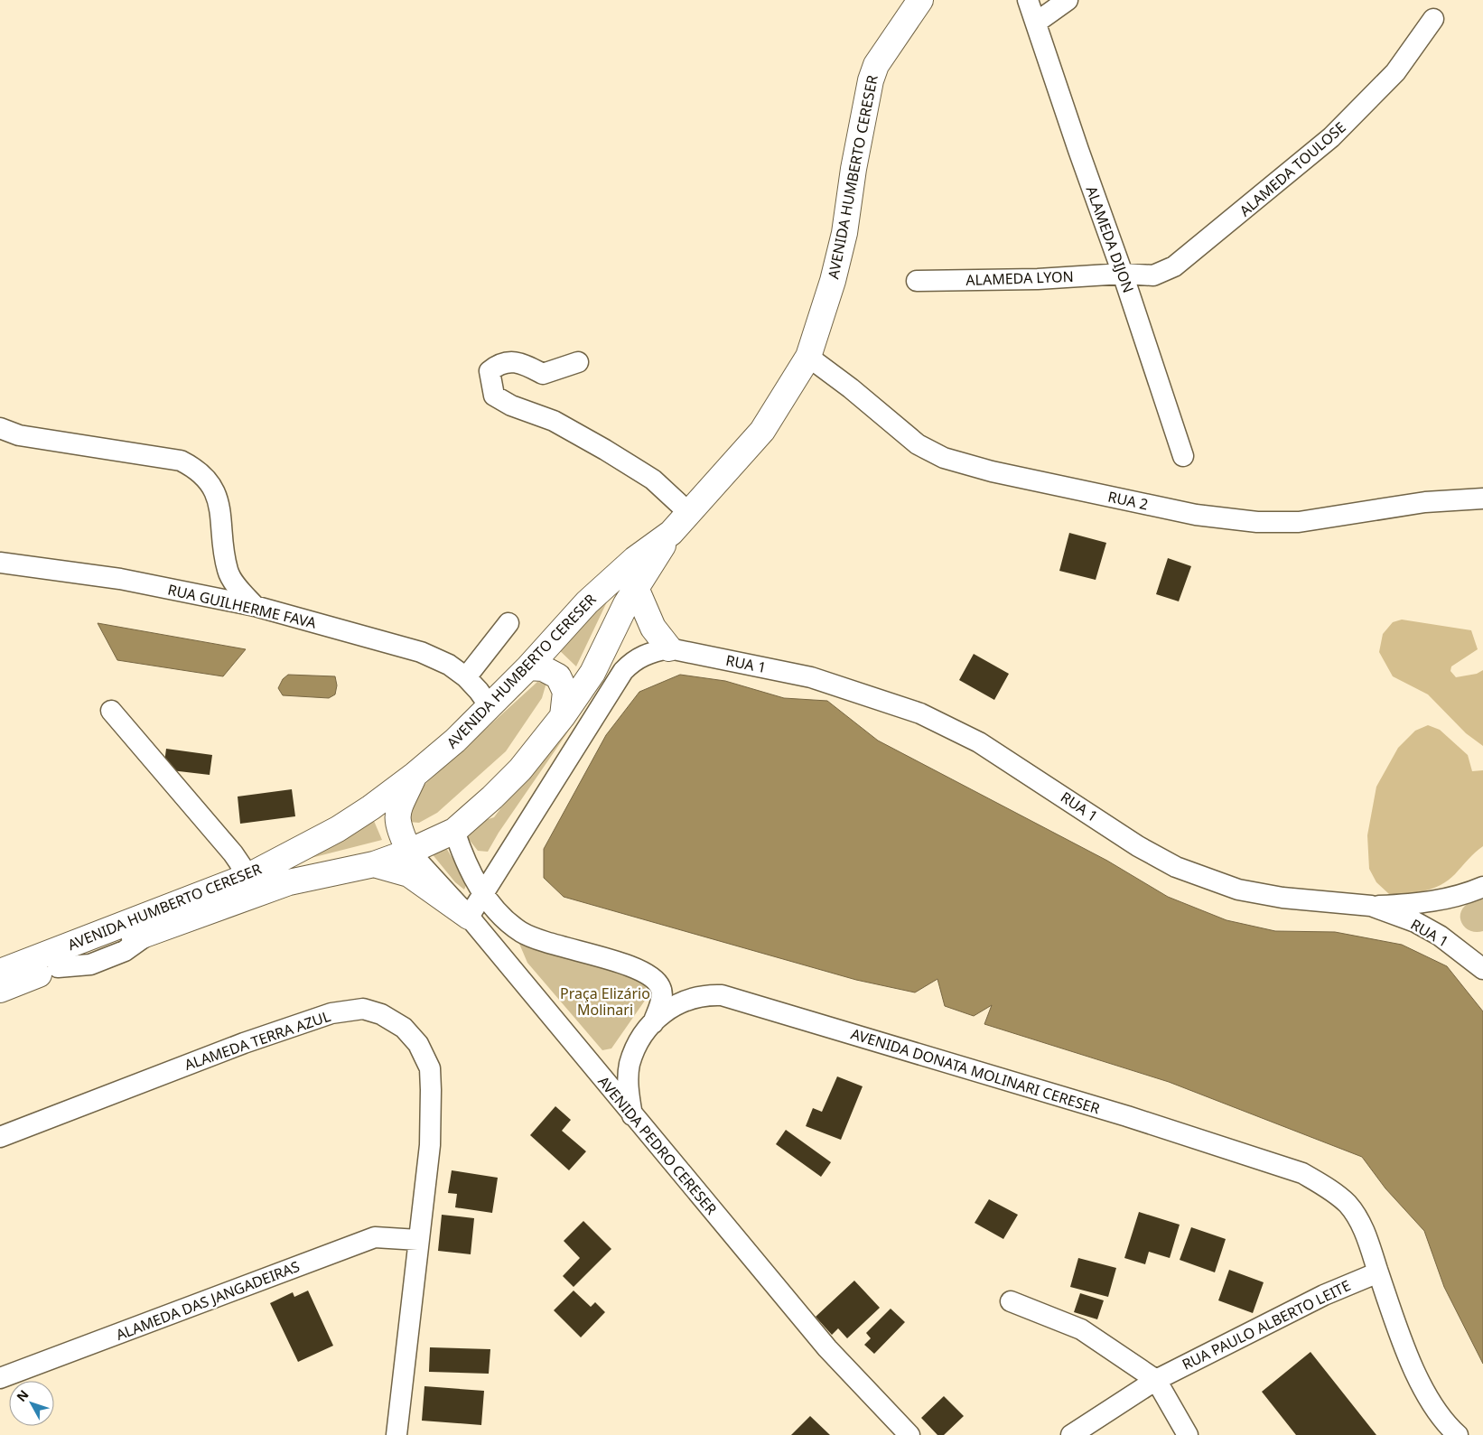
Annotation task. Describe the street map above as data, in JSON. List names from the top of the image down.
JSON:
{
  "streets": {
    "main road": ["AVENIDA HUMBERTO CERESER"],
    "street": [
      "ALAMEDA TOULOSE",
      "ALAMEDA DIJON",
      "ALAMEDA LYON",
      "RUA 2",
      "RUA GUILHERME FAVA",
      "RUA 1",
      "ALAMEDA TERRA AZUL",
      "AVENIDA DONATA MOLINARI CERESER",
      "AVENIDA PEDRO CERESER",
      "ALAMEDA DAS JANGADEIRAS",
      "RUA PAULO ALBERTO LEITE"
    ]
  },
  "crossings": [
    ["ALAMEDA TOULOSE", "ALAMEDA DIJON"],
    ["ALAMEDA TOULOSE", "ALAMEDA LYON"],
    ["AVENIDA HUMBERTO CERESER", "RUA 2"],
    ["AVENIDA HUMBERTO CERESER", "RUA GUILHERME FAVA"],
    ["AVENIDA HUMBERTO CERESER", "AVENIDA PEDRO CERESER"],
    ["ALAMEDA DIJON", "ALAMEDA LYON"],
    ["ALAMEDA TERRA AZUL", "ALAMEDA DAS JANGADEIRAS"],
    ["AVENIDA DONATA MOLINARI CERESER", "RUA PAULO ALBERTO LEITE"]
  ],
  "parks": ["Praça Elizário Molinari"],
  "north": "top left"
}
